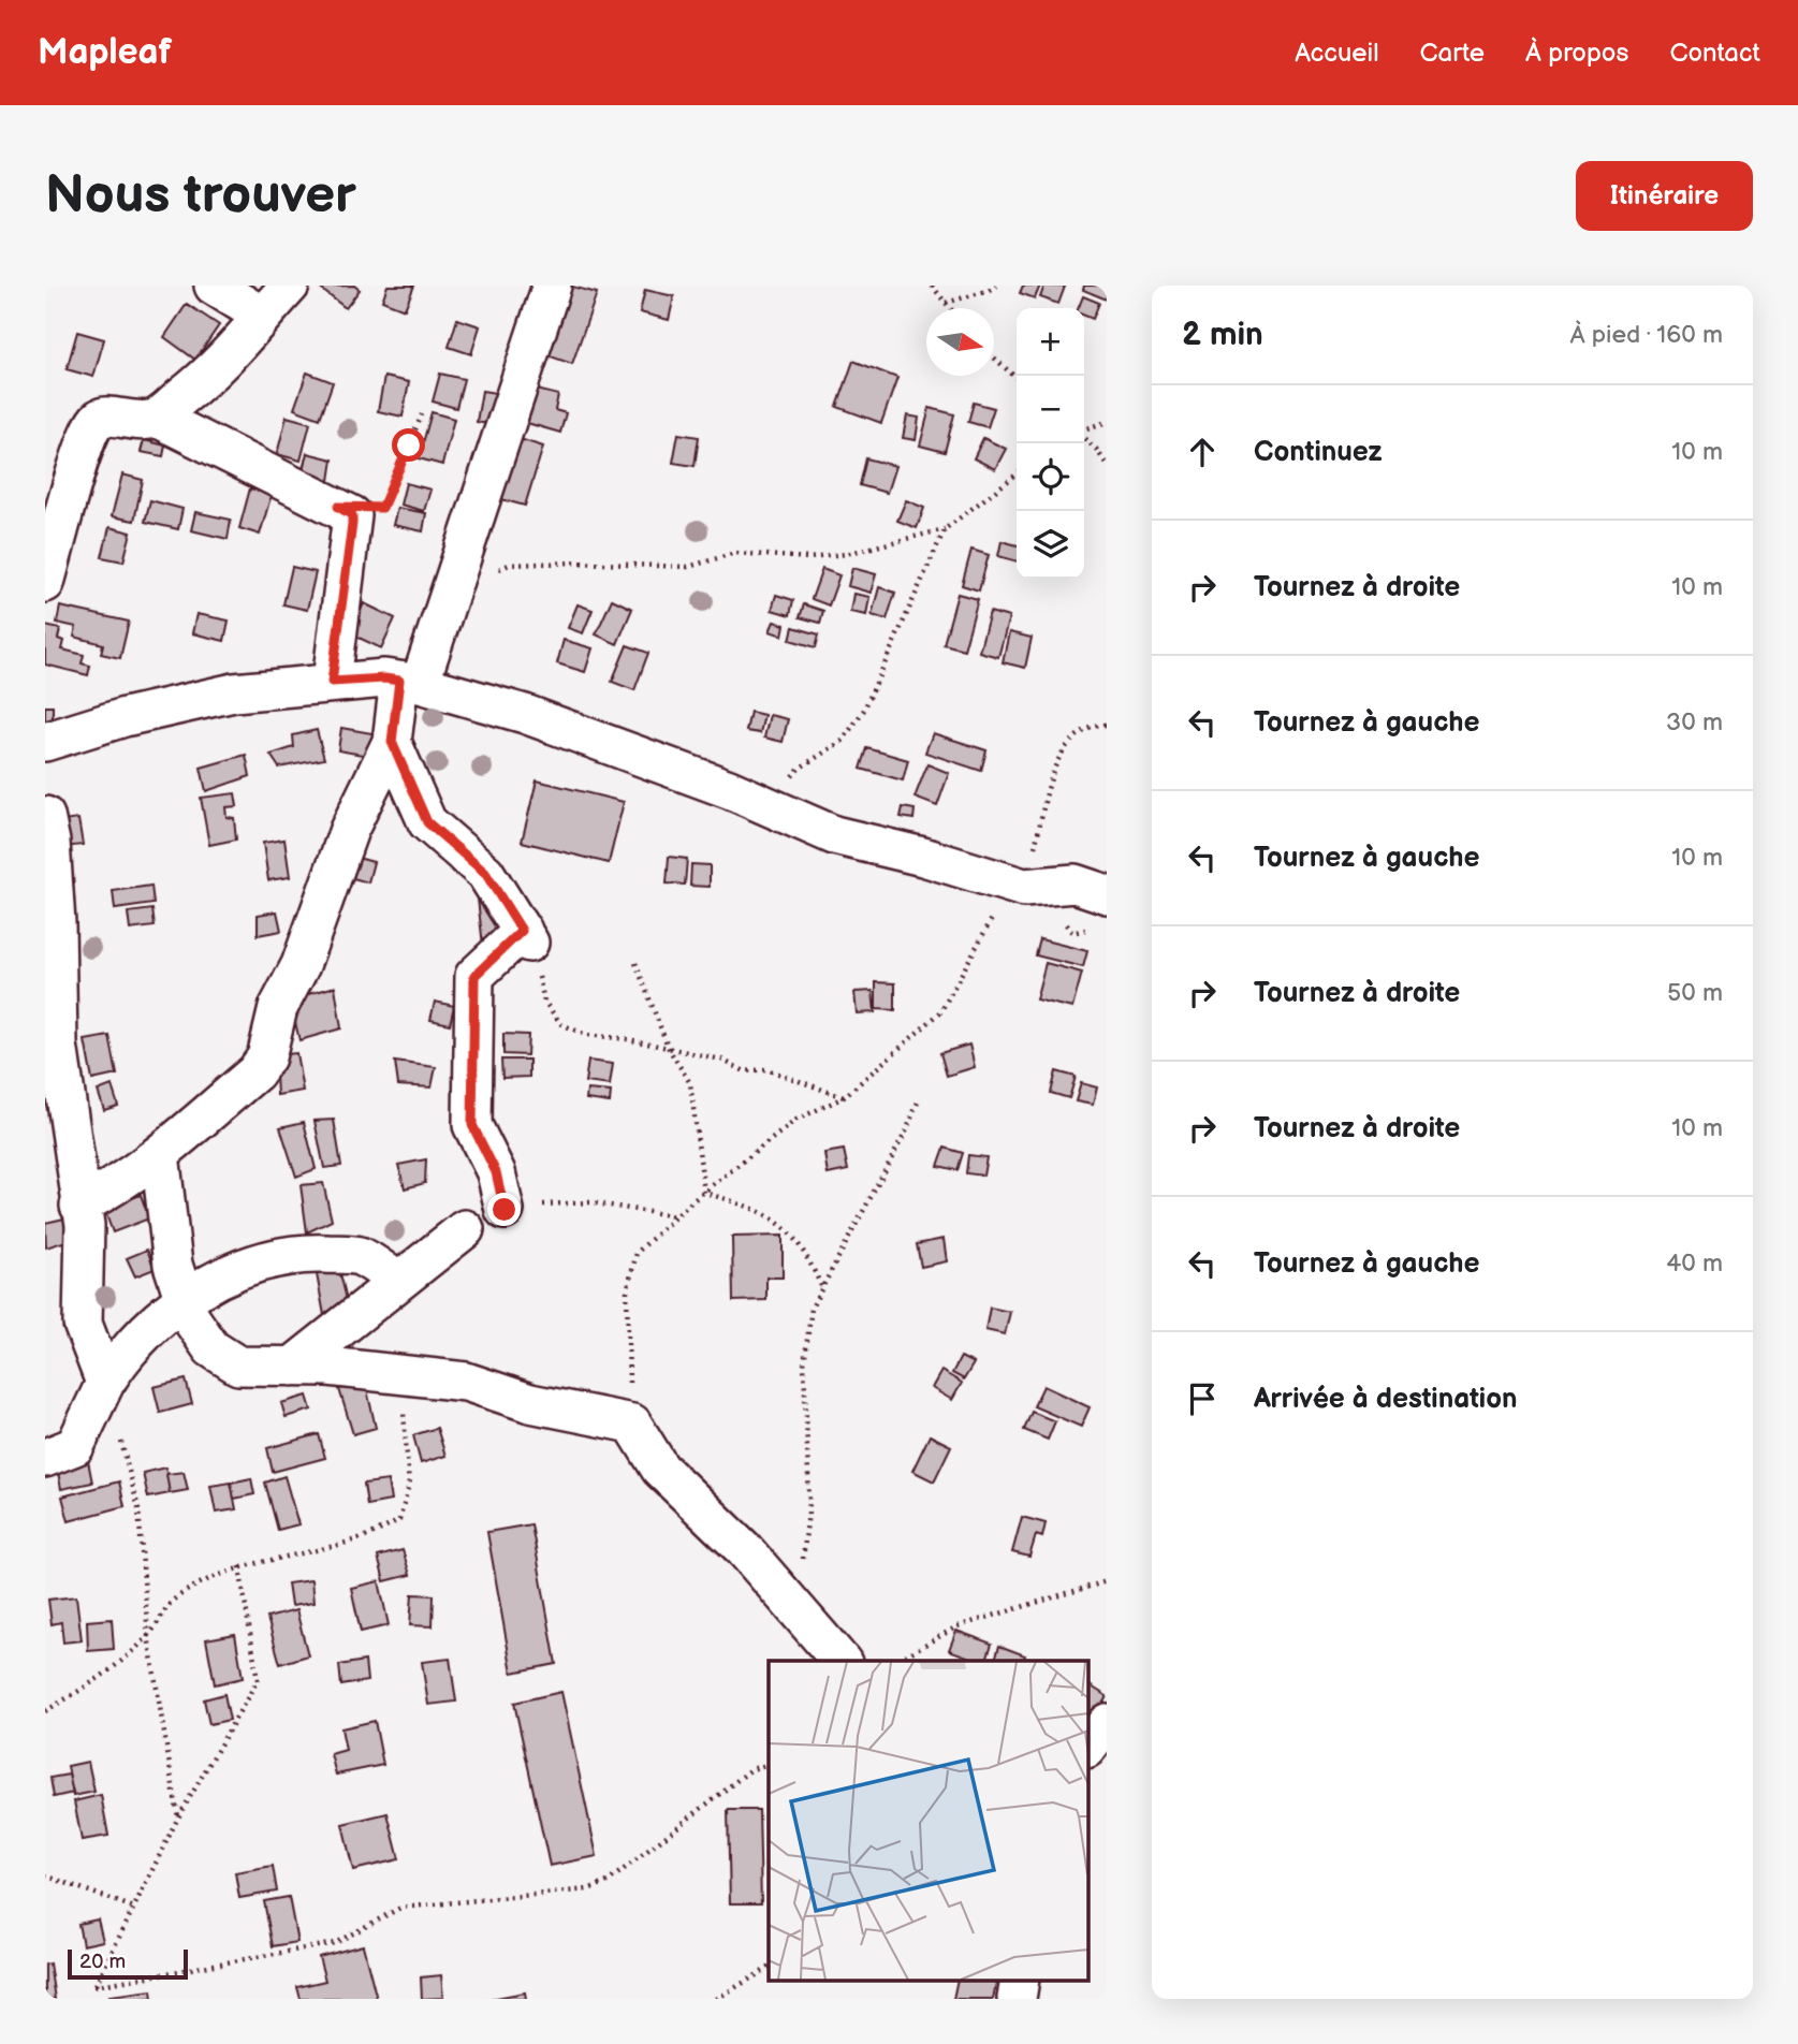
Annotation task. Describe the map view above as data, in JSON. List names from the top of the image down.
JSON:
{
  "scale_bar": "20 m",
  "north": "right",
  "page": {
    "header": "Mapleaf",
    "nav": [
      "Accueil",
      "Carte",
      "À propos",
      "Contact"
    ],
    "buttons": "Itinéraire",
    "title": "Nous trouver",
    "heading": ["2 min", "À pied · 160 m"],
    "map_buttons": ["+", "−"],
    "list": [
      ["Continuez", "10 m"],
      ["Tournez à droite", "10 m"],
      ["Tournez à gauche", "30 m"],
      ["Tournez à gauche", "10 m"],
      ["Tournez à droite", "50 m"],
      ["Tournez à droite", "10 m"],
      ["Tournez à gauche", "40 m"],
      "Arrivée à destination"
    ],
    "scale": "20 m"
  }
}
